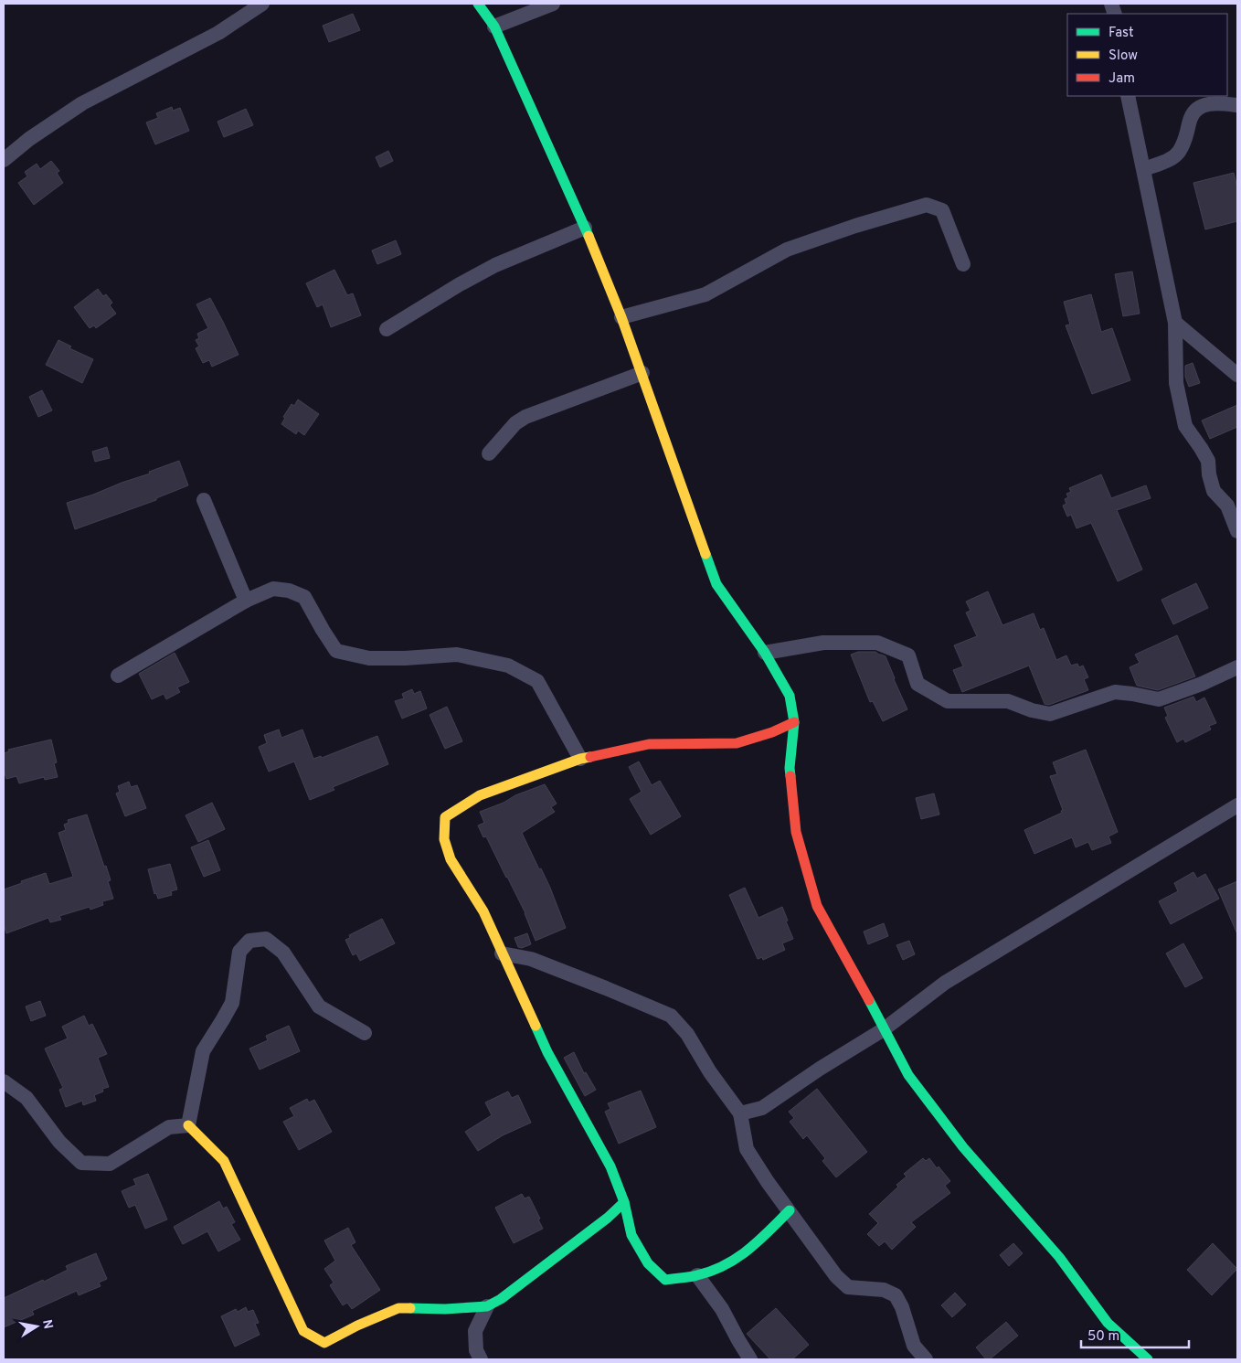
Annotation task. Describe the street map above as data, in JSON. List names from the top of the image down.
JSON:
{
  "legend": ["Fast", "Slow", "Jam"],
  "scale_bar": "50 m",
  "north": "right"
}
